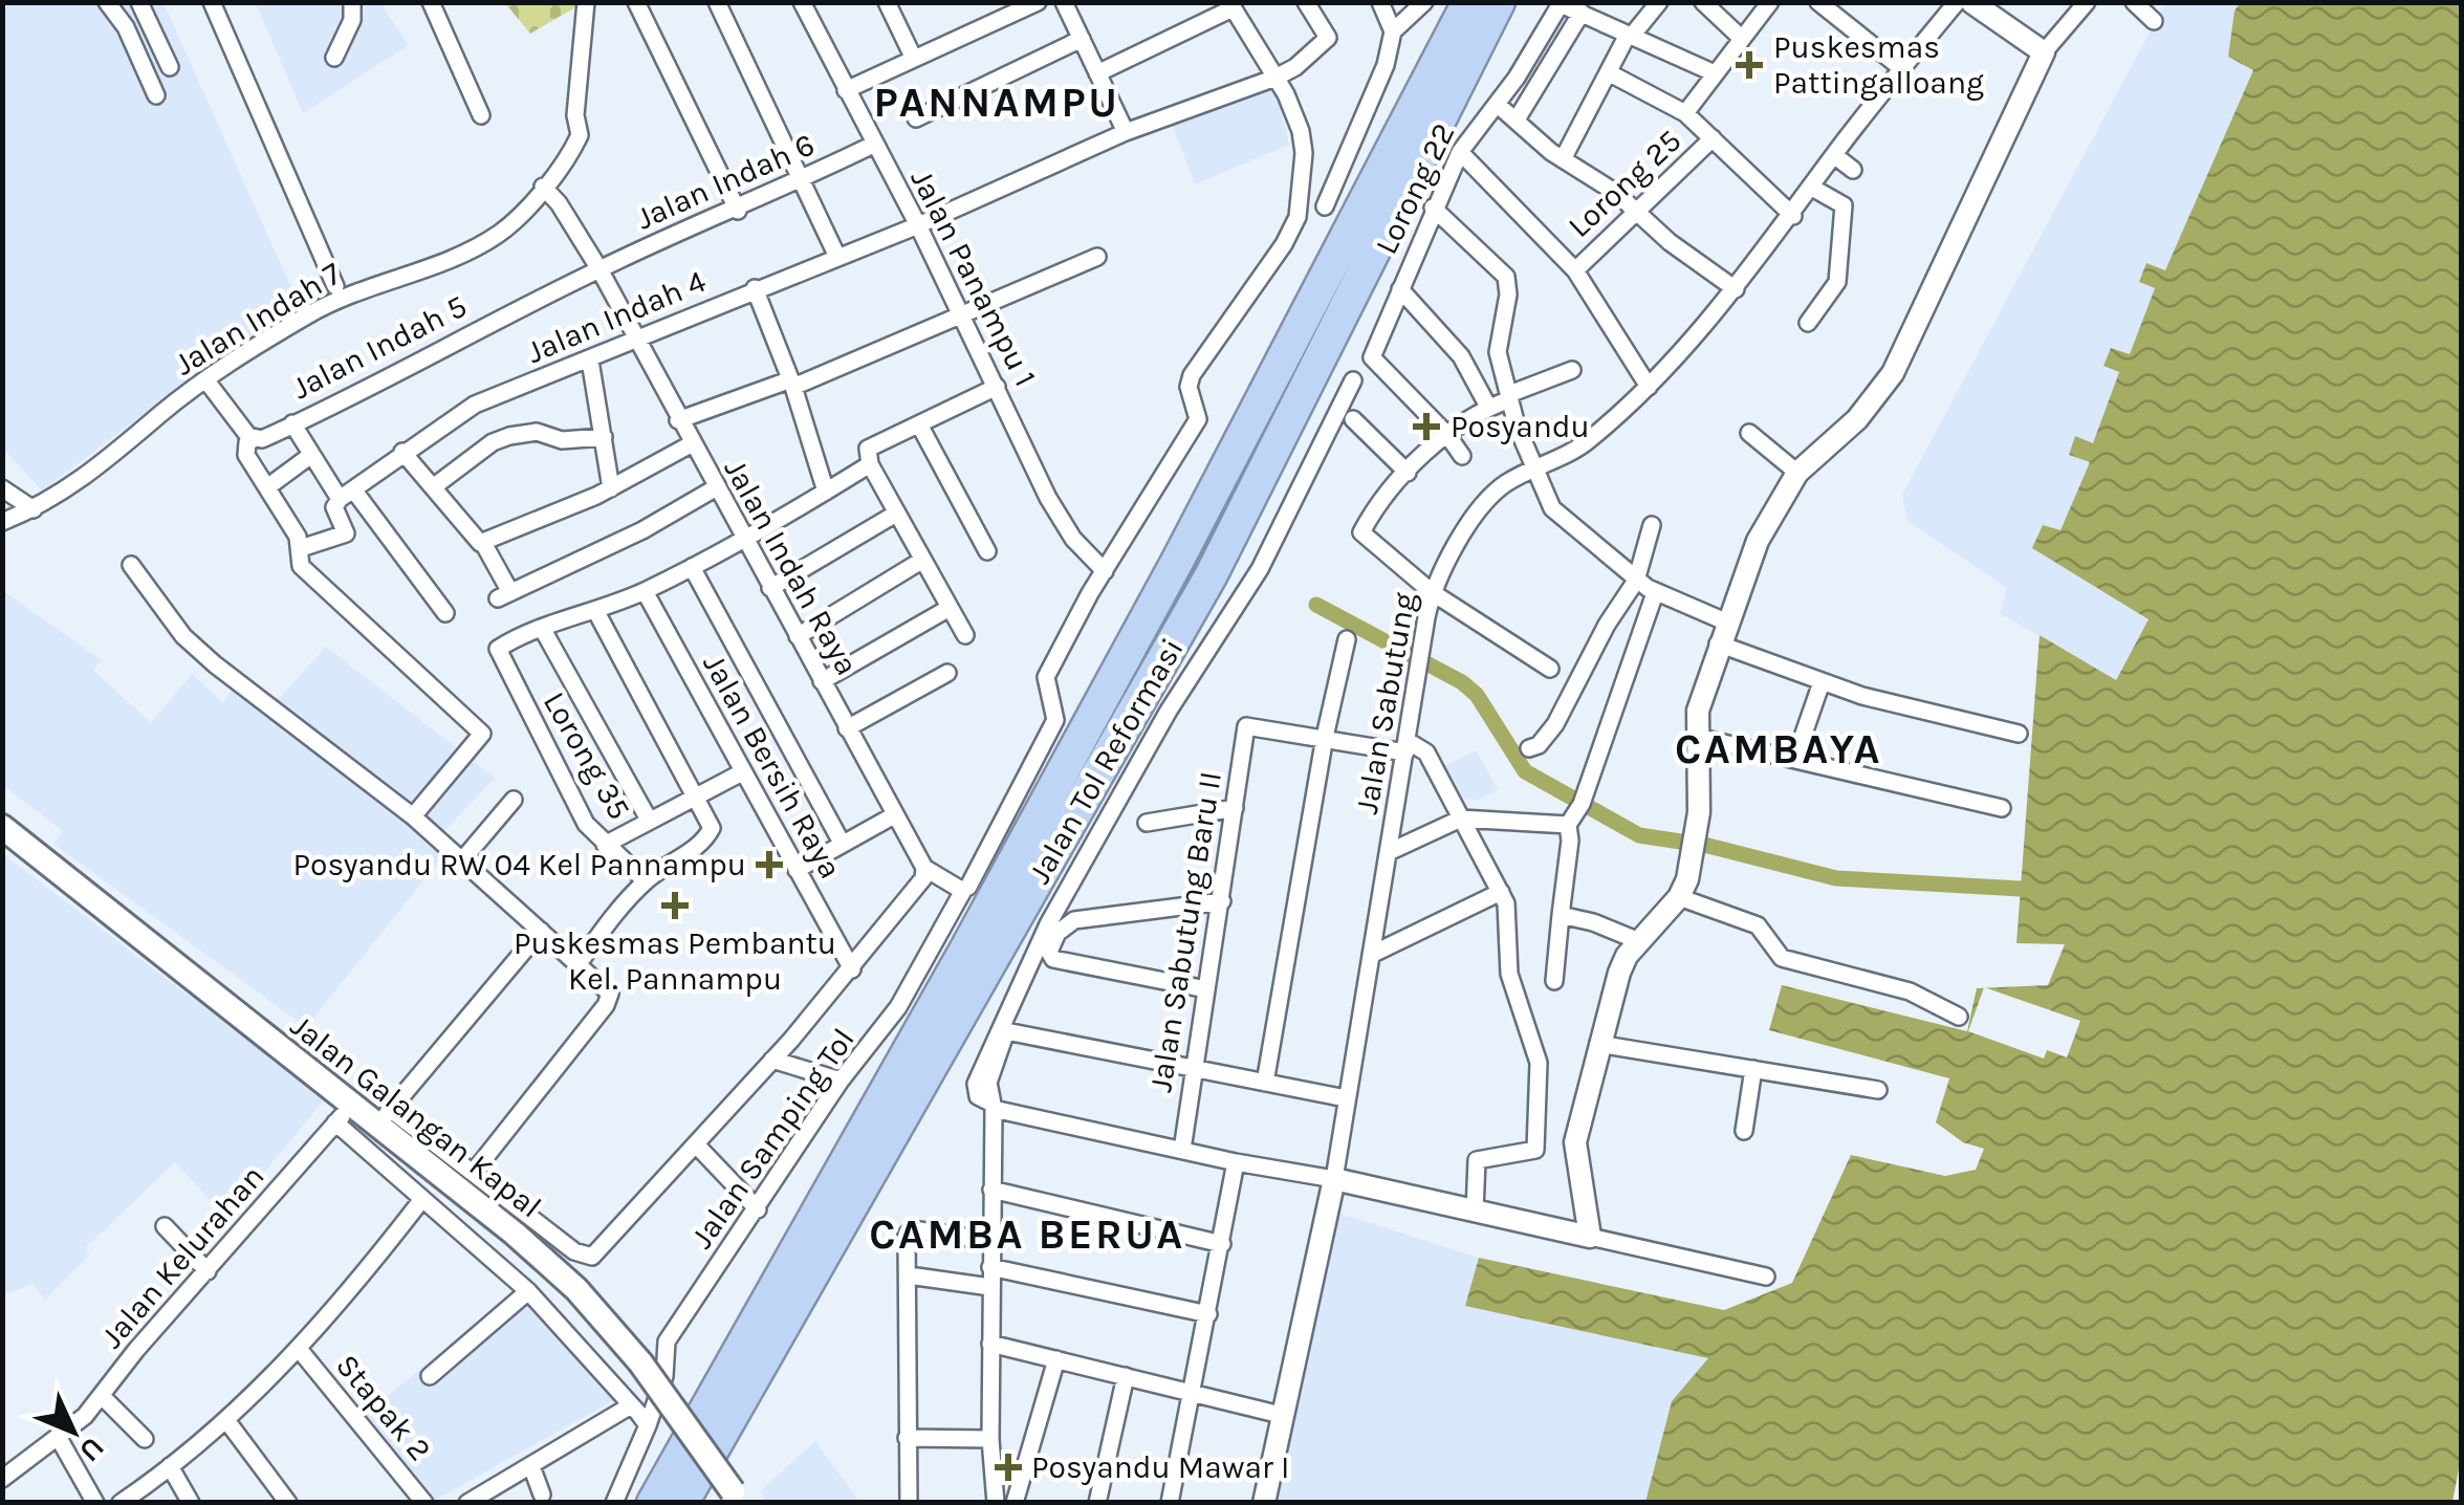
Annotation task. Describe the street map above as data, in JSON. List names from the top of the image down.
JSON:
{
  "streets": {
    "highway": ["Jalan Tol Reformasi"],
    "main road": ["Jalan Galangan Kapal"],
    "street": [
      "Jalan Indah 6",
      "Lorong 25",
      "Lorong 22",
      "Jalan Panampu 1",
      "Jalan Indah 4",
      "Jalan Indah 7",
      "Jalan Indah 5",
      "Jalan Indah Raya",
      "Jalan Sabutung",
      "Lorong 35",
      "Jalan Bersih Raya",
      "Jalan Sabutung Baru II",
      "Jalan Samping Tol",
      "Jalan Kelurahan",
      "Stapak 2"
    ]
  },
  "crossings": [
    ["Jalan Indah 6", "Jalan Panampu 1"],
    ["Jalan Indah 6", "Jalan Indah 5"],
    ["Jalan Indah 6", "Jalan Indah Raya"],
    ["Jalan Panampu 1", "Jalan Indah 4"],
    ["Jalan Panampu 1", "Jalan Samping Tol"],
    ["Jalan Indah 4", "Jalan Indah Raya"],
    ["Jalan Indah 4", "Jalan Samping Tol"],
    ["Jalan Indah 7", "Jalan Indah Raya"],
    ["Jalan Indah 5", "Jalan Indah Raya"],
    ["Jalan Galangan Kapal", "Jalan Kelurahan"]
  ],
  "districts": ["PANNAMPU", "CAMBAYA", "CAMBA BERUA"],
  "places": {
    "health": [
      "Puskesmas Pattingalloang",
      "Posyandu",
      "Posyandu RW 04 Kel Pannampu",
      "Puskesmas Pembantu Kel. Pannampu",
      "Posyandu Mawar I"
    ]
  },
  "north": "bottom right"
}
